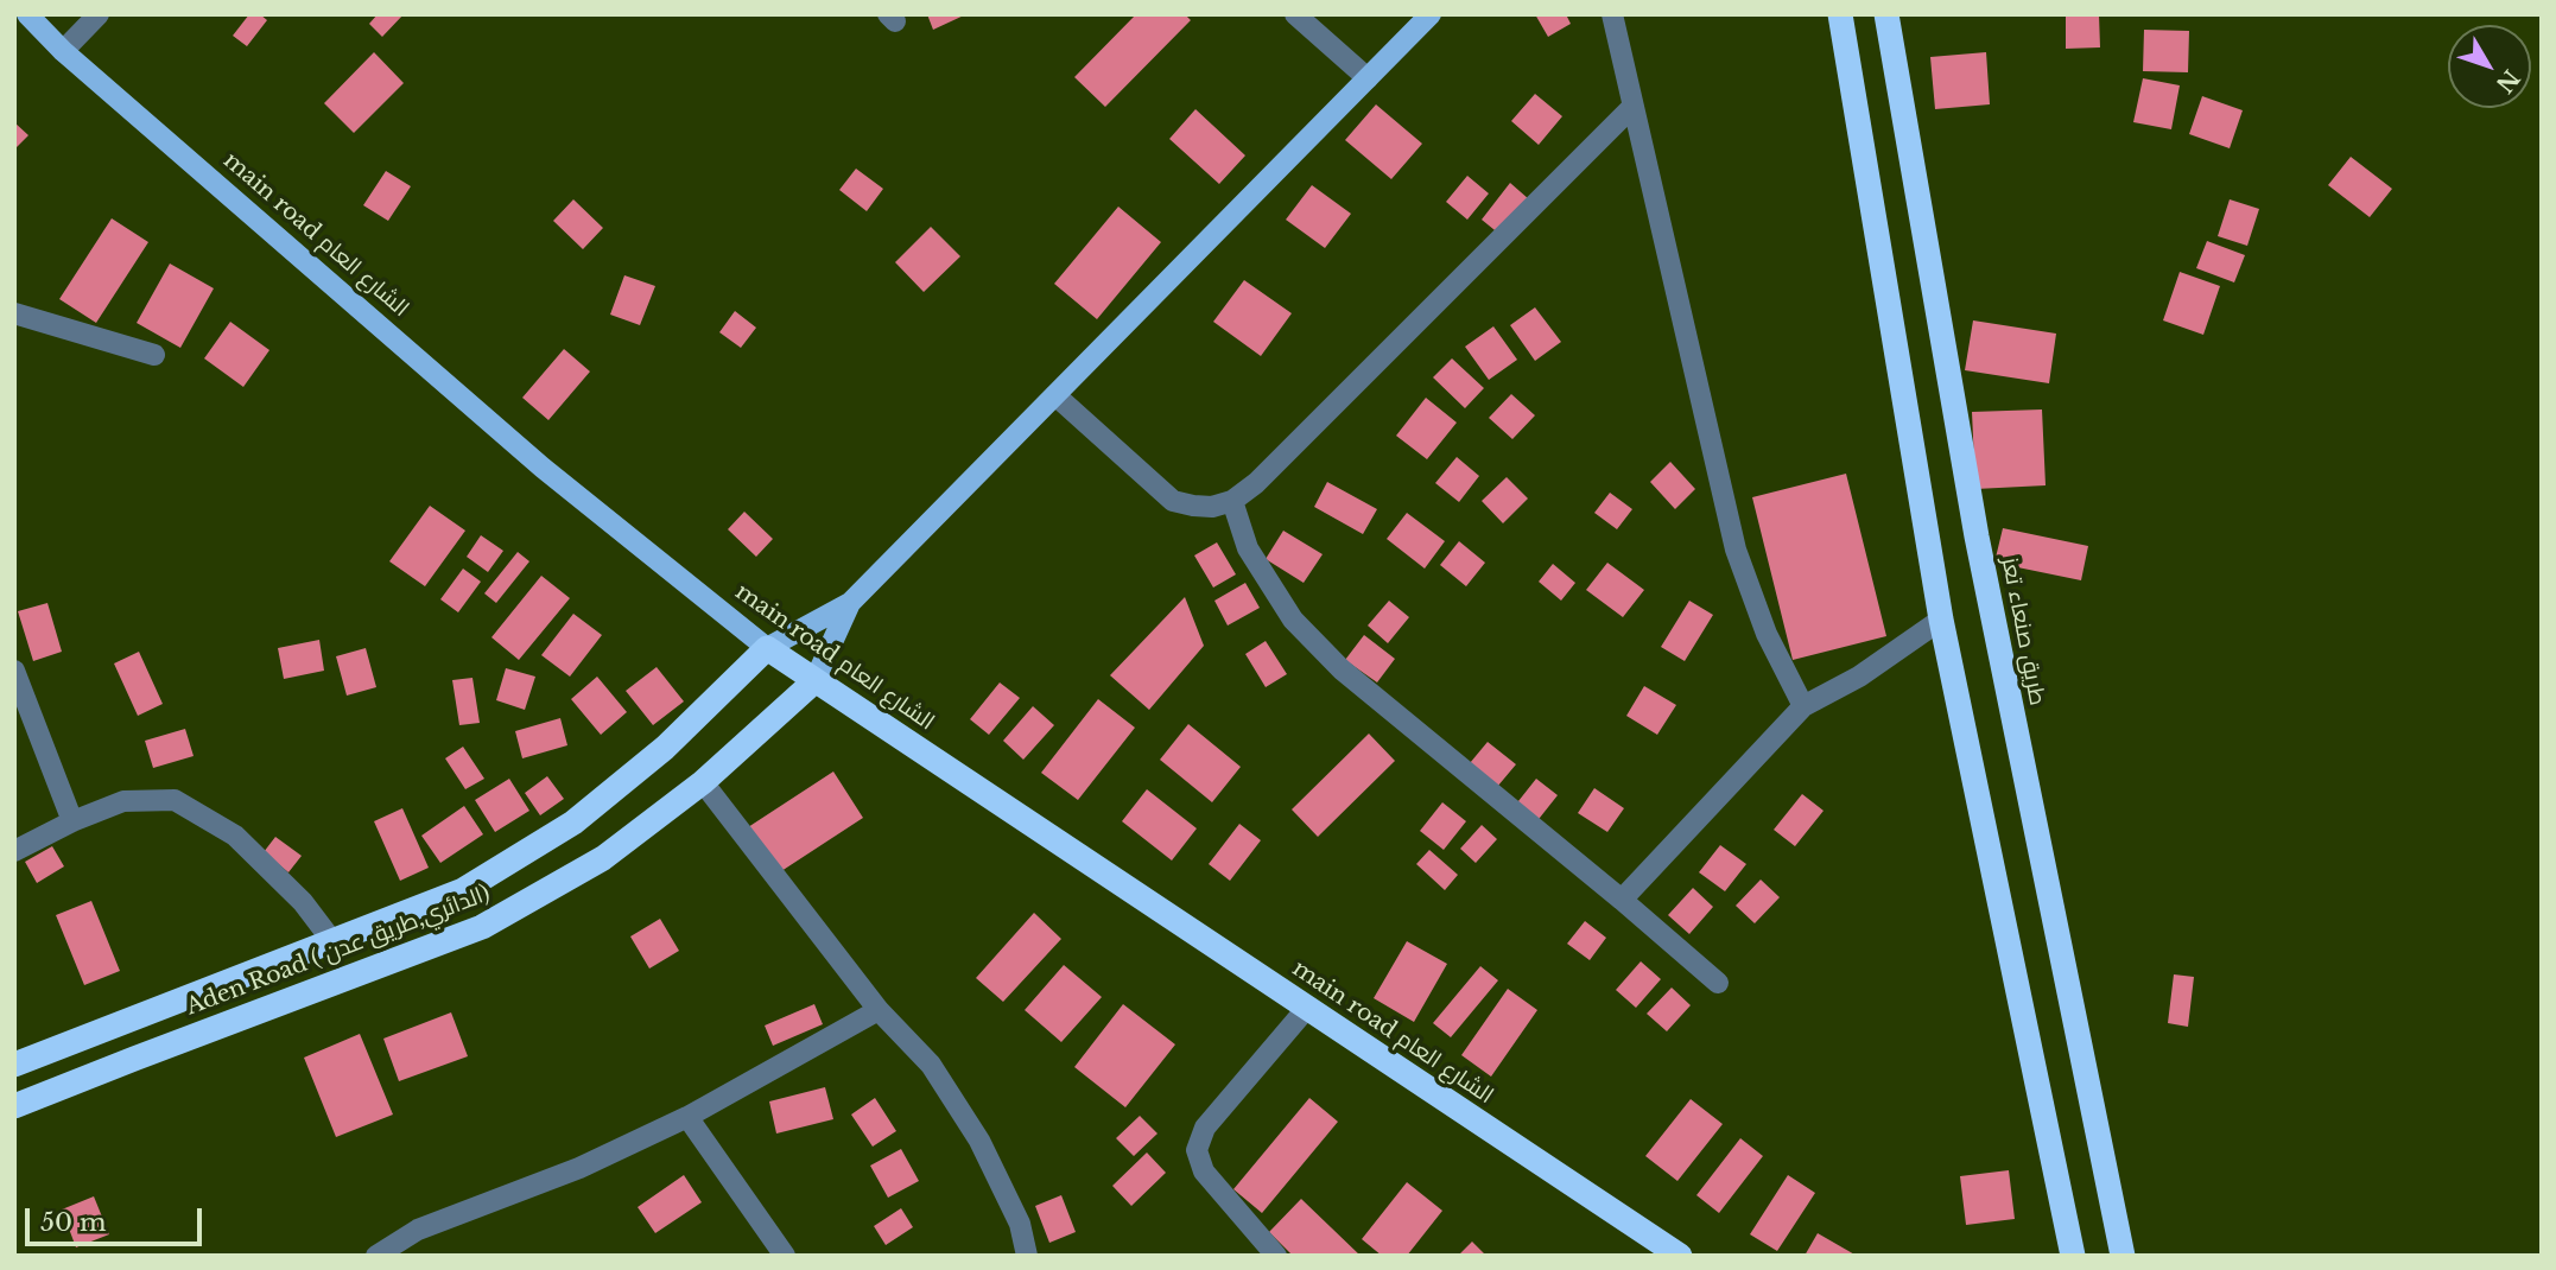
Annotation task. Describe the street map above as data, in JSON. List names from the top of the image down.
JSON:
{
  "streets": {
    "highway": ["main road الشارع العام", "طريق صنعاء تعز", "Aden Road ( الدائري,طريق عدن)"]
  },
  "crossings": [
    ["main road الشارع العام", "Aden Road ( الدائري,طريق عدن)"]
  ],
  "scale_bar": "50 m",
  "north": "bottom right"
}
